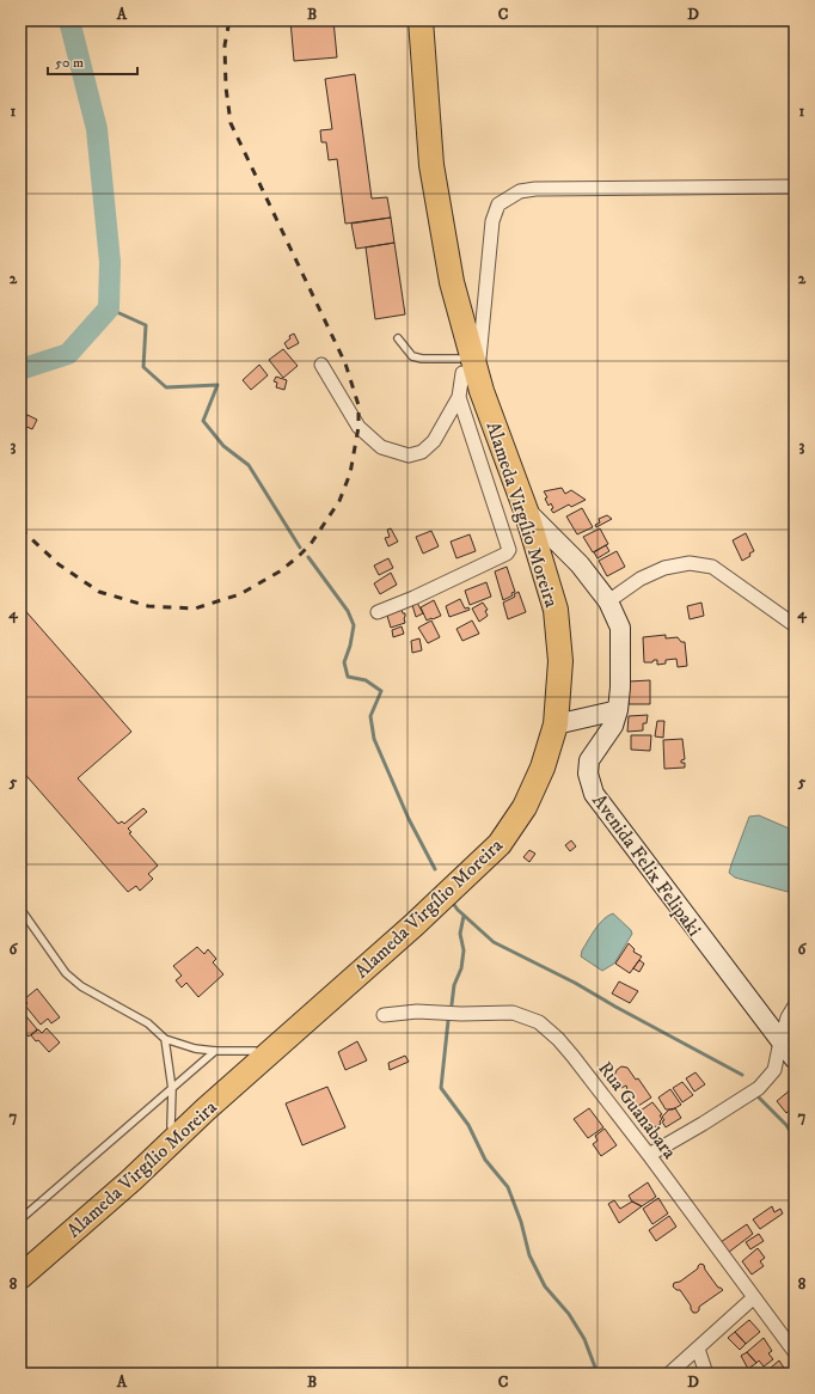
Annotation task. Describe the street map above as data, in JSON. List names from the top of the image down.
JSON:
{
  "streets": {
    "highway": ["Alameda Virgílio Moreira"],
    "street": ["Avenida Felix Felipaki", "Rua Guanabara"]
  },
  "crossings": [
    ["Alameda Virgílio Moreira", "Avenida Felix Felipaki"]
  ],
  "scale_bar": "50 m",
  "grid": {
    "columns": [
      "A",
      "B",
      "C",
      "D"
    ],
    "rows": [
      "1",
      "2",
      "3",
      "4",
      "5",
      "6",
      "7",
      "8"
    ]
  }
}
